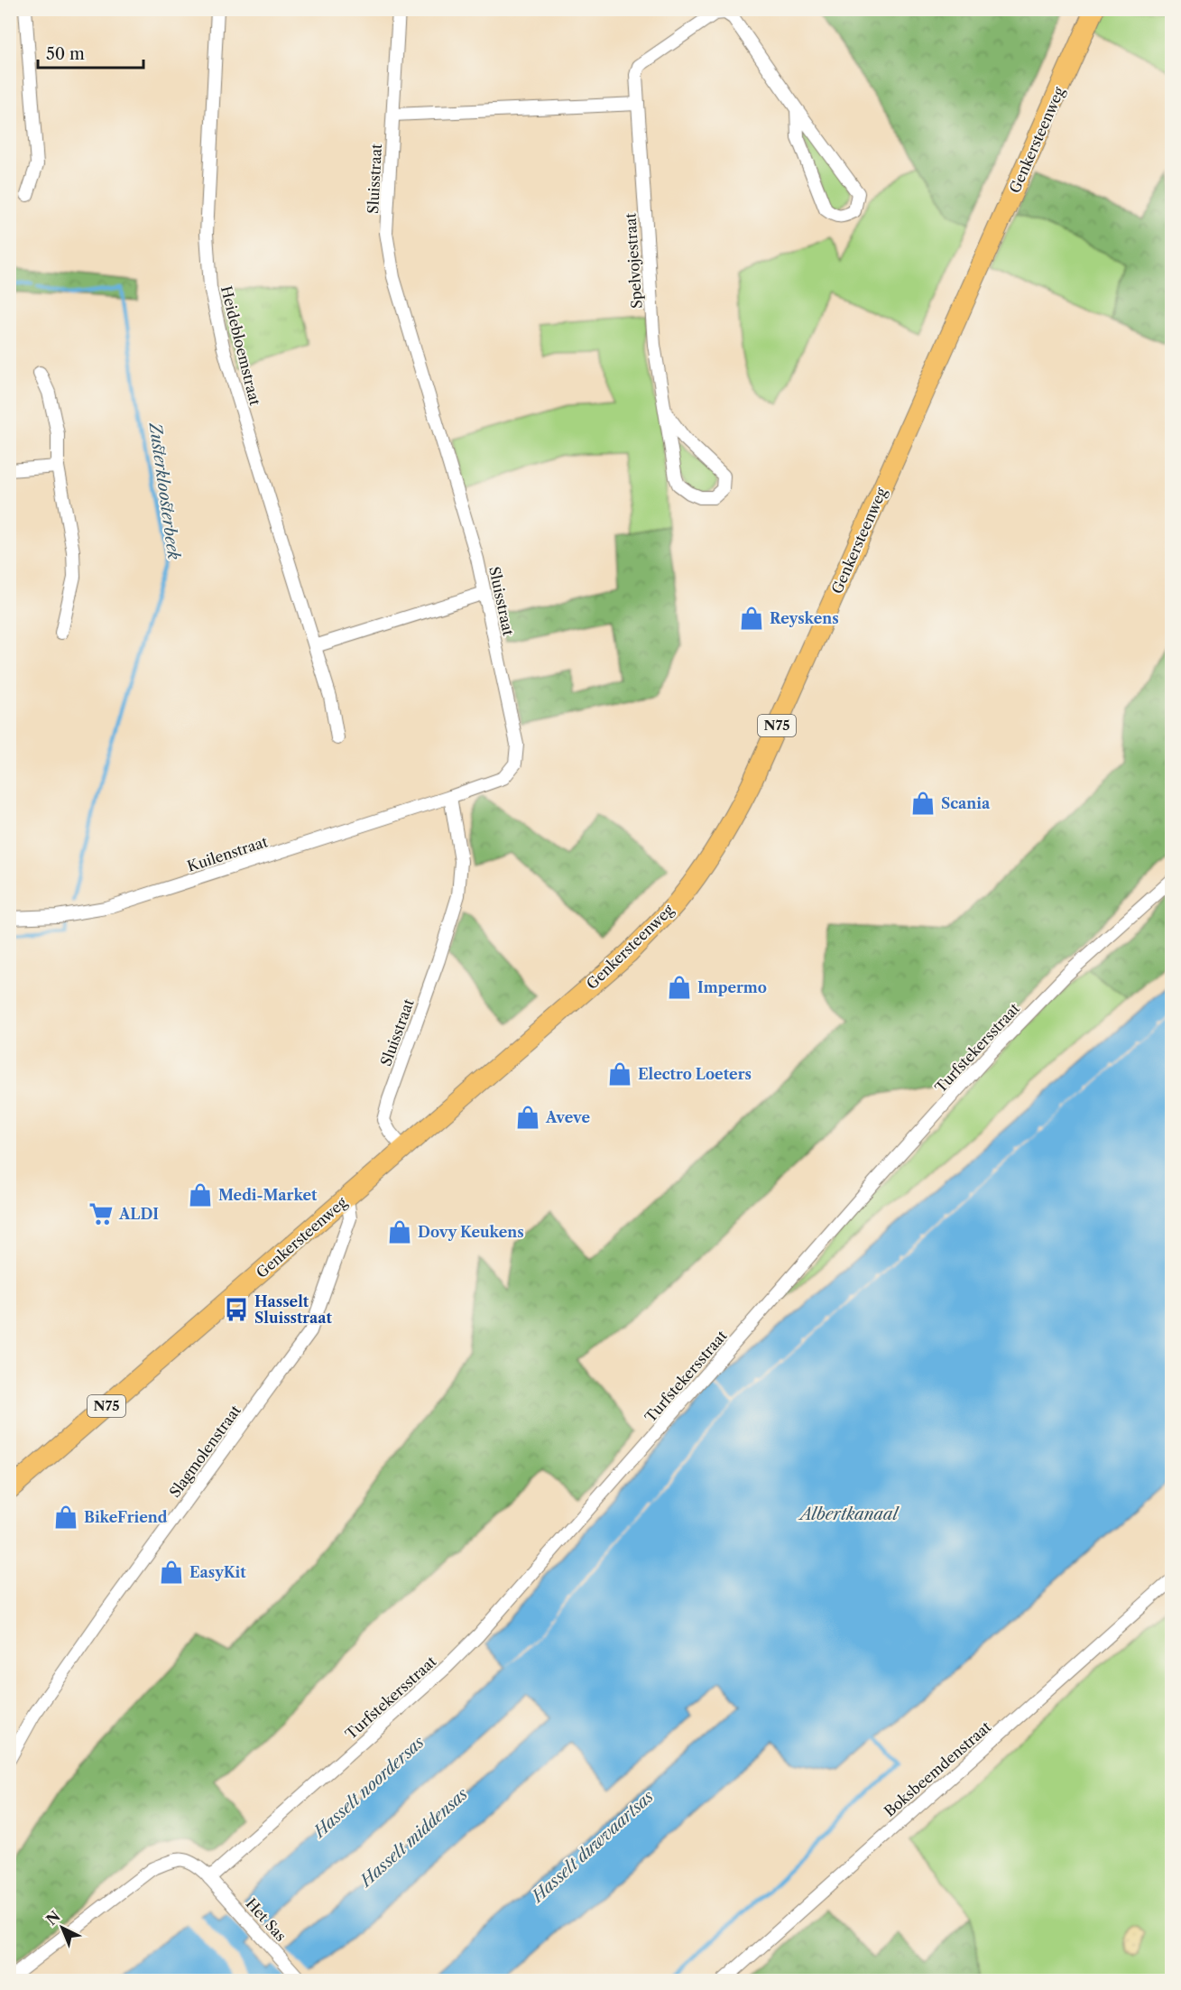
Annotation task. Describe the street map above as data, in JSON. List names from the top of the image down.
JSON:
{
  "streets": {
    "main road": ["Genkersteenweg", "N75"],
    "street": [
      "Sluisstraat",
      "Spelvojestraat",
      "Heidebloemstraat",
      "Kuilenstraat",
      "Turfstekersstraat",
      "Slagmolenstraat",
      "Boksbeemdenstraat",
      "Het Sas"
    ]
  },
  "crossings": [
    ["Genkersteenweg", "Sluisstraat"],
    ["Genkersteenweg", "Slagmolenstraat"],
    ["Sluisstraat", "Kuilenstraat"],
    ["Turfstekersstraat", "Het Sas"]
  ],
  "water": [
    "Zusterkloosterbeek",
    "Albertkanaal",
    "Hasselt noordersas",
    "Hasselt middensas",
    "Hasselt duwvaartsas"
  ],
  "places": {
    "shop": [
      "Reyskens",
      "Scania",
      "Impermo",
      "Electro Loeters",
      "Aveve",
      "Medi-Market",
      "Dovy Keukens",
      "BikeFriend",
      "EasyKit"
    ],
    "supermarket": ["ALDI"],
    "bus stop": ["Hasselt Sluisstraat"]
  },
  "scale_bar": "50 m",
  "north": "top left"
}
